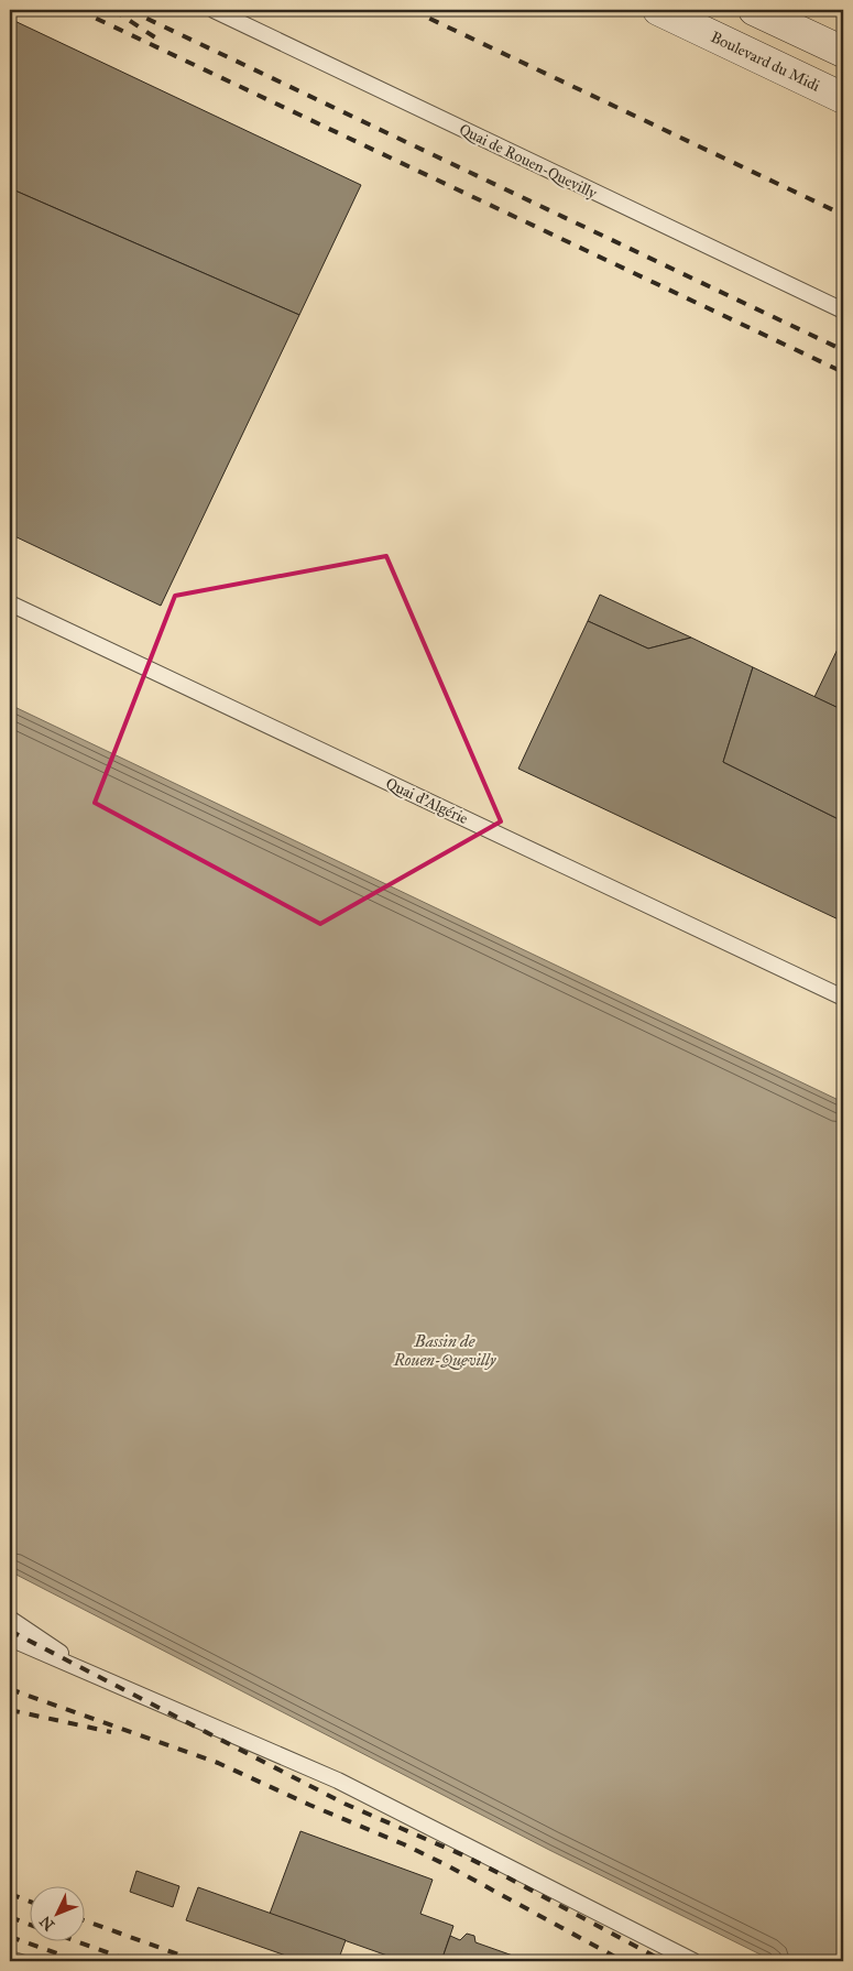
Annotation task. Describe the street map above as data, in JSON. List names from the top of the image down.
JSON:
{
  "streets": {
    "main road": ["Boulevard du Midi"],
    "lane": ["Quai de Rouen-Quevilly", "Quai d'Algérie"]
  },
  "water": ["Bassin de Rouen-Quevilly"],
  "north": "bottom left"
}
